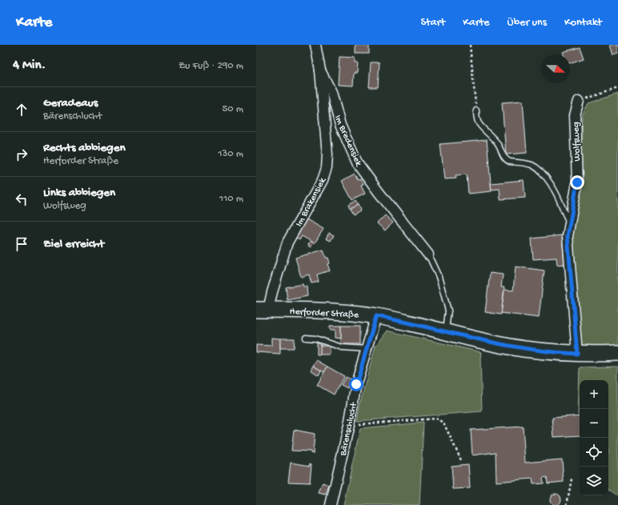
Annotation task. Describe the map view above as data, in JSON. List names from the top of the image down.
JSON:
{
  "streets": {
    "main road": ["Herforder Straße"],
    "street": [
      "Im Bredensiek",
      "Wolfsweg",
      "Im Brakensiek",
      "Bärenschlucht"
    ]
  },
  "crossings": [
    ["Im Bredensiek", "Im Brakensiek"],
    ["Wolfsweg", "Herforder Straße"],
    ["Im Brakensiek", "Herforder Straße"],
    ["Herforder Straße", "Bärenschlucht"]
  ],
  "north": "right",
  "page": {
    "header": "Karte",
    "nav": [
      "Start",
      "Karte",
      "Über uns",
      "Kontakt"
    ],
    "heading": ["4 Min.", "Zu Fuß · 290 m"],
    "list": [
      ["Geradeaus", "Bärenschlucht", "50 m"],
      ["Rechts abbiegen", "Herforder Straße", "130 m"],
      ["Links abbiegen", "Wolfsweg", "110 m"],
      "Ziel erreicht"
    ],
    "map_buttons": ["+", "−"]
  }
}
